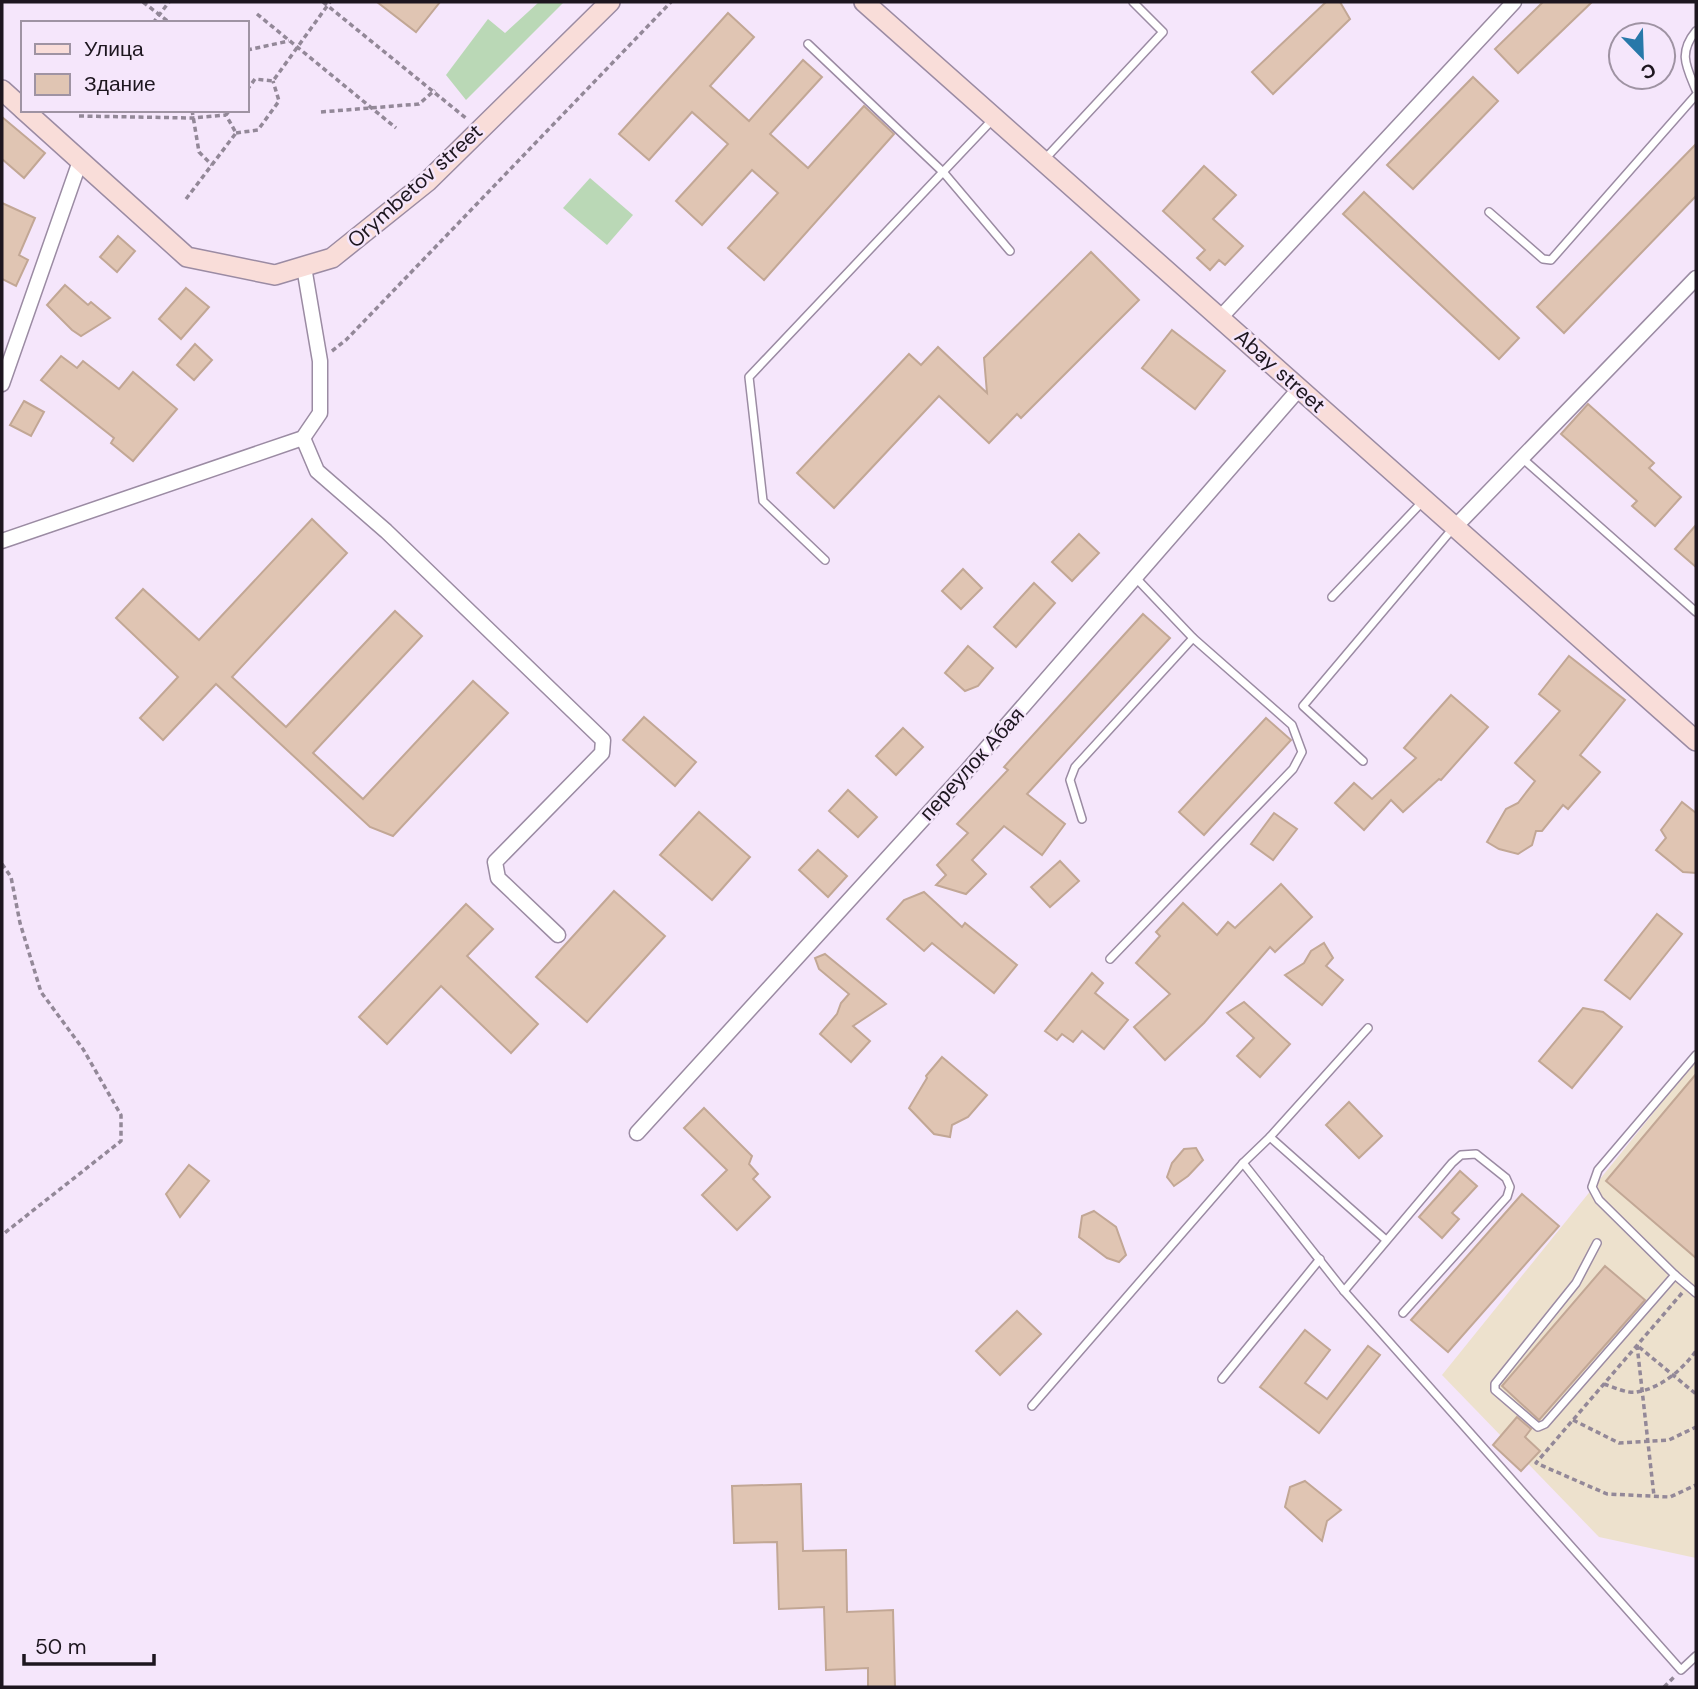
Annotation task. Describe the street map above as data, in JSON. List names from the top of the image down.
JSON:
{
  "streets": {
    "main road": ["Orymbetov street", "Abay street"],
    "street": ["переулок Абая"]
  },
  "crossings": [
    ["Abay street", "переулок Абая"]
  ],
  "legend": ["Улица", "Здание"],
  "scale_bar": "50 m",
  "north": "bottom right"
}
